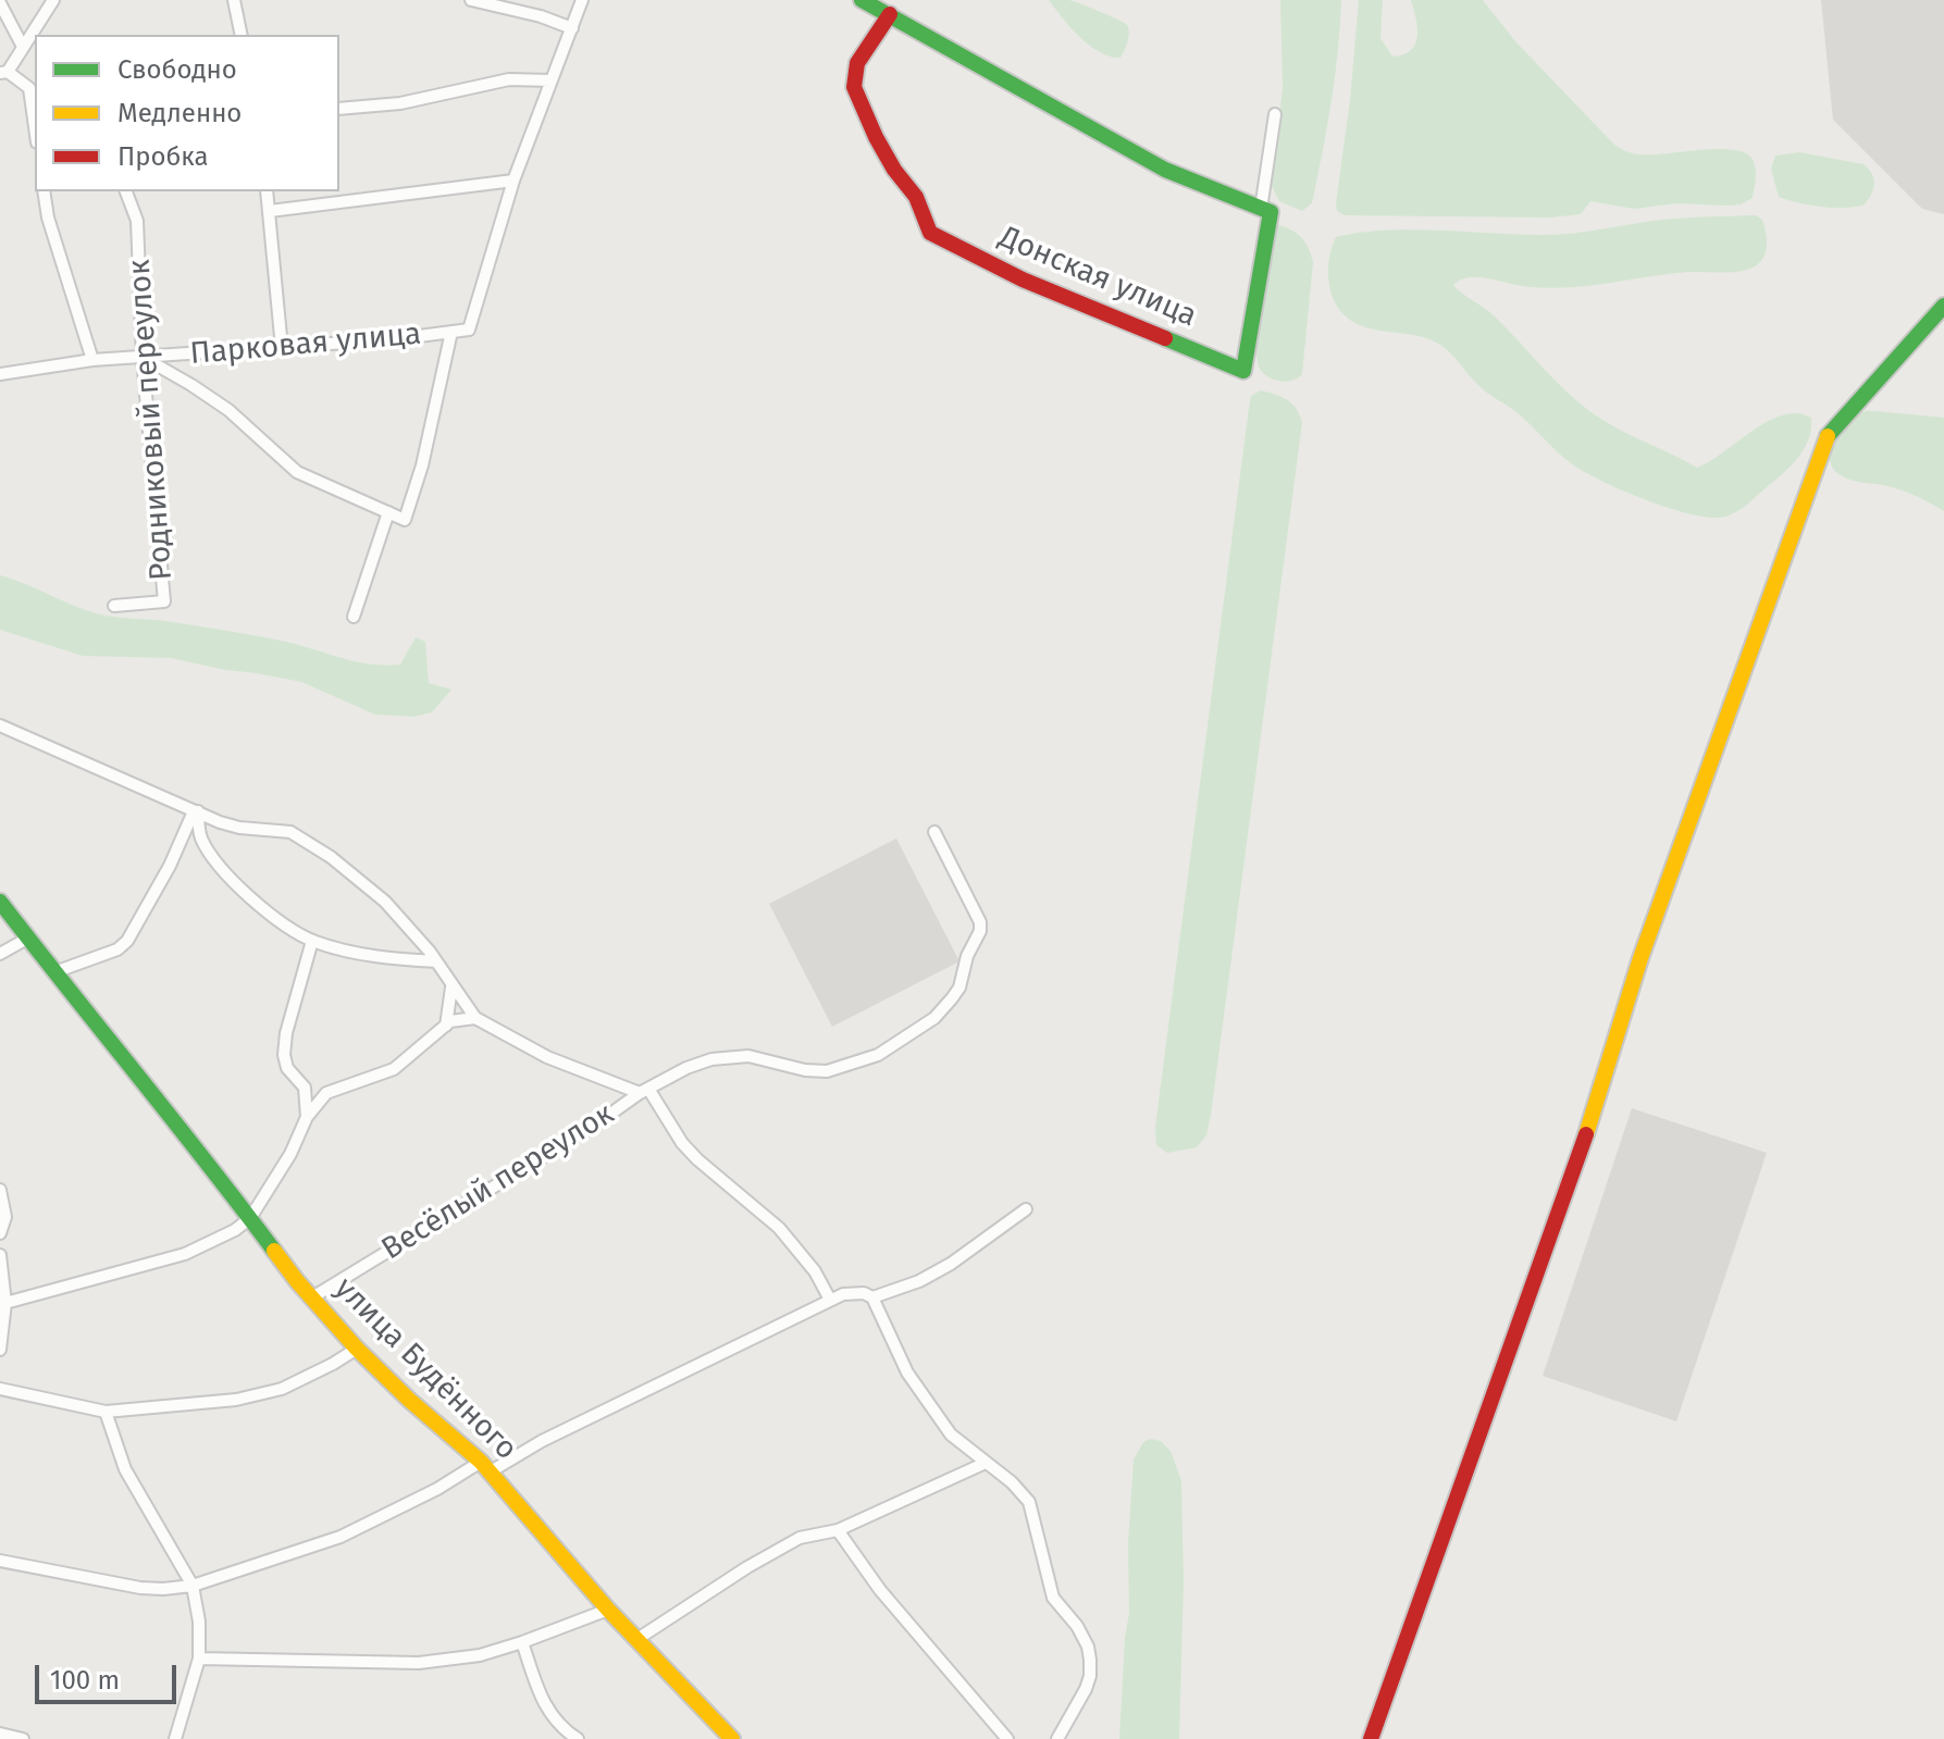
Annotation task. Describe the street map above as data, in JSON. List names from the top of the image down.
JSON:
{
  "streets": {
    "street": [
      "Донская улица",
      "Парковая улица",
      "Родниковый переулок",
      "Весёлый переулок",
      "улица Будённого"
    ]
  },
  "crossings": [
    ["Парковая улица", "Родниковый переулок"],
    ["Весёлый переулок", "улица Будённого"]
  ],
  "legend": ["Свободно", "Медленно", "Пробка"],
  "scale_bar": "100 m"
}
